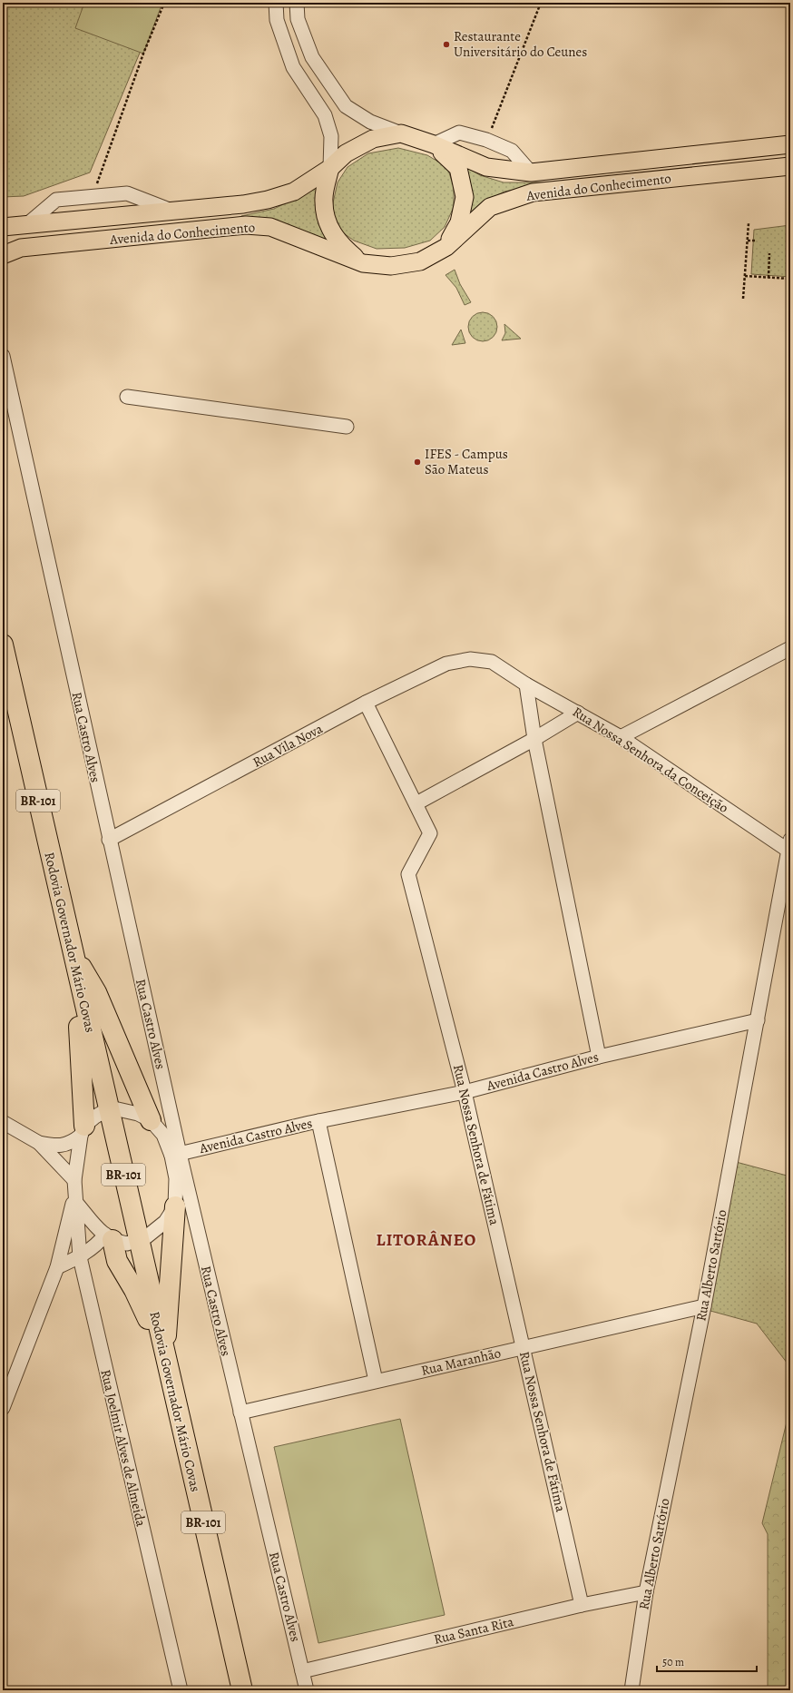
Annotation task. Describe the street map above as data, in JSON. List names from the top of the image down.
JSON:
{
  "streets": {
    "highway": ["BR-101", "Rodovia Governador Mário Covas"],
    "main road": ["Avenida do Conhecimento"],
    "street": [
      "Rua Castro Alves",
      "Rua Vila Nova",
      "Rua Nossa Senhora da Conceição",
      "Avenida Castro Alves",
      "Rua Nossa Senhora de Fátima",
      "Rua Alberto Sartório",
      "Rua Maranhão",
      "Rua Joelmir Alves de Almeida",
      "Rua Santa Rita"
    ]
  },
  "crossings": [
    ["Rua Castro Alves", "Rua Vila Nova"],
    ["Rua Castro Alves", "Avenida Castro Alves"],
    ["Rua Castro Alves", "Rua Maranhão"],
    ["Rua Castro Alves", "Rua Santa Rita"],
    ["Rua Vila Nova", "Rua Nossa Senhora da Conceição"],
    ["Rua Vila Nova", "Rua Nossa Senhora de Fátima"],
    ["Rua Nossa Senhora da Conceição", "Rua Alberto Sartório"],
    ["Avenida Castro Alves", "Rua Nossa Senhora de Fátima"],
    ["Avenida Castro Alves", "Rua Alberto Sartório"],
    ["Rua Nossa Senhora de Fátima", "Rua Maranhão"],
    ["Rua Nossa Senhora de Fátima", "Rua Santa Rita"],
    ["Rua Alberto Sartório", "Rua Maranhão"],
    ["Rua Alberto Sartório", "Rua Santa Rita"]
  ],
  "districts": ["LITORÂNEO"],
  "places": ["Restaurante Universitário do Ceunes", "IFES - Campus São Mateus"],
  "scale_bar": "50 m"
}
